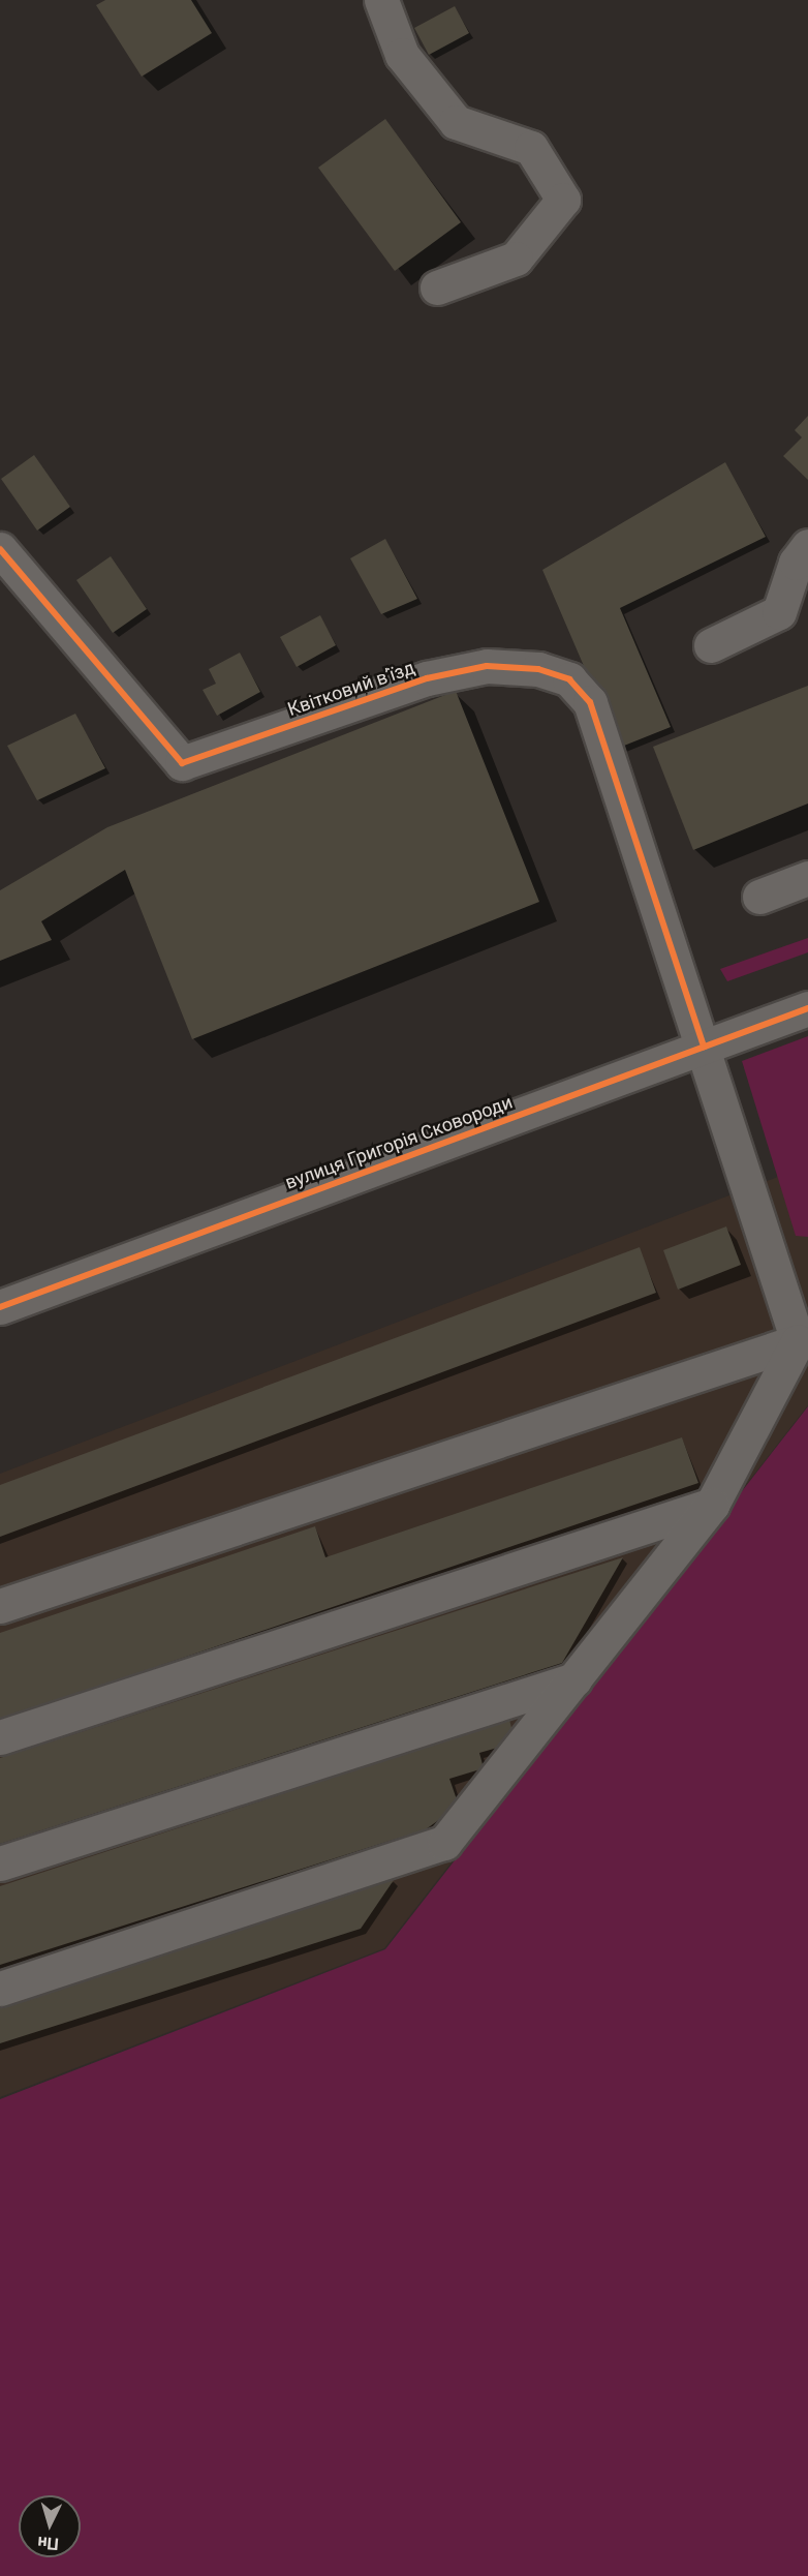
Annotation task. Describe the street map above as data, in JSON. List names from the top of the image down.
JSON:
{
  "streets": {
    "street": ["Квітковий в’їзд", "вулиця Григорія Сковороди"]
  },
  "crossings": [
    ["Квітковий в’їзд", "вулиця Григорія Сковороди"]
  ],
  "north": "bottom"
}
